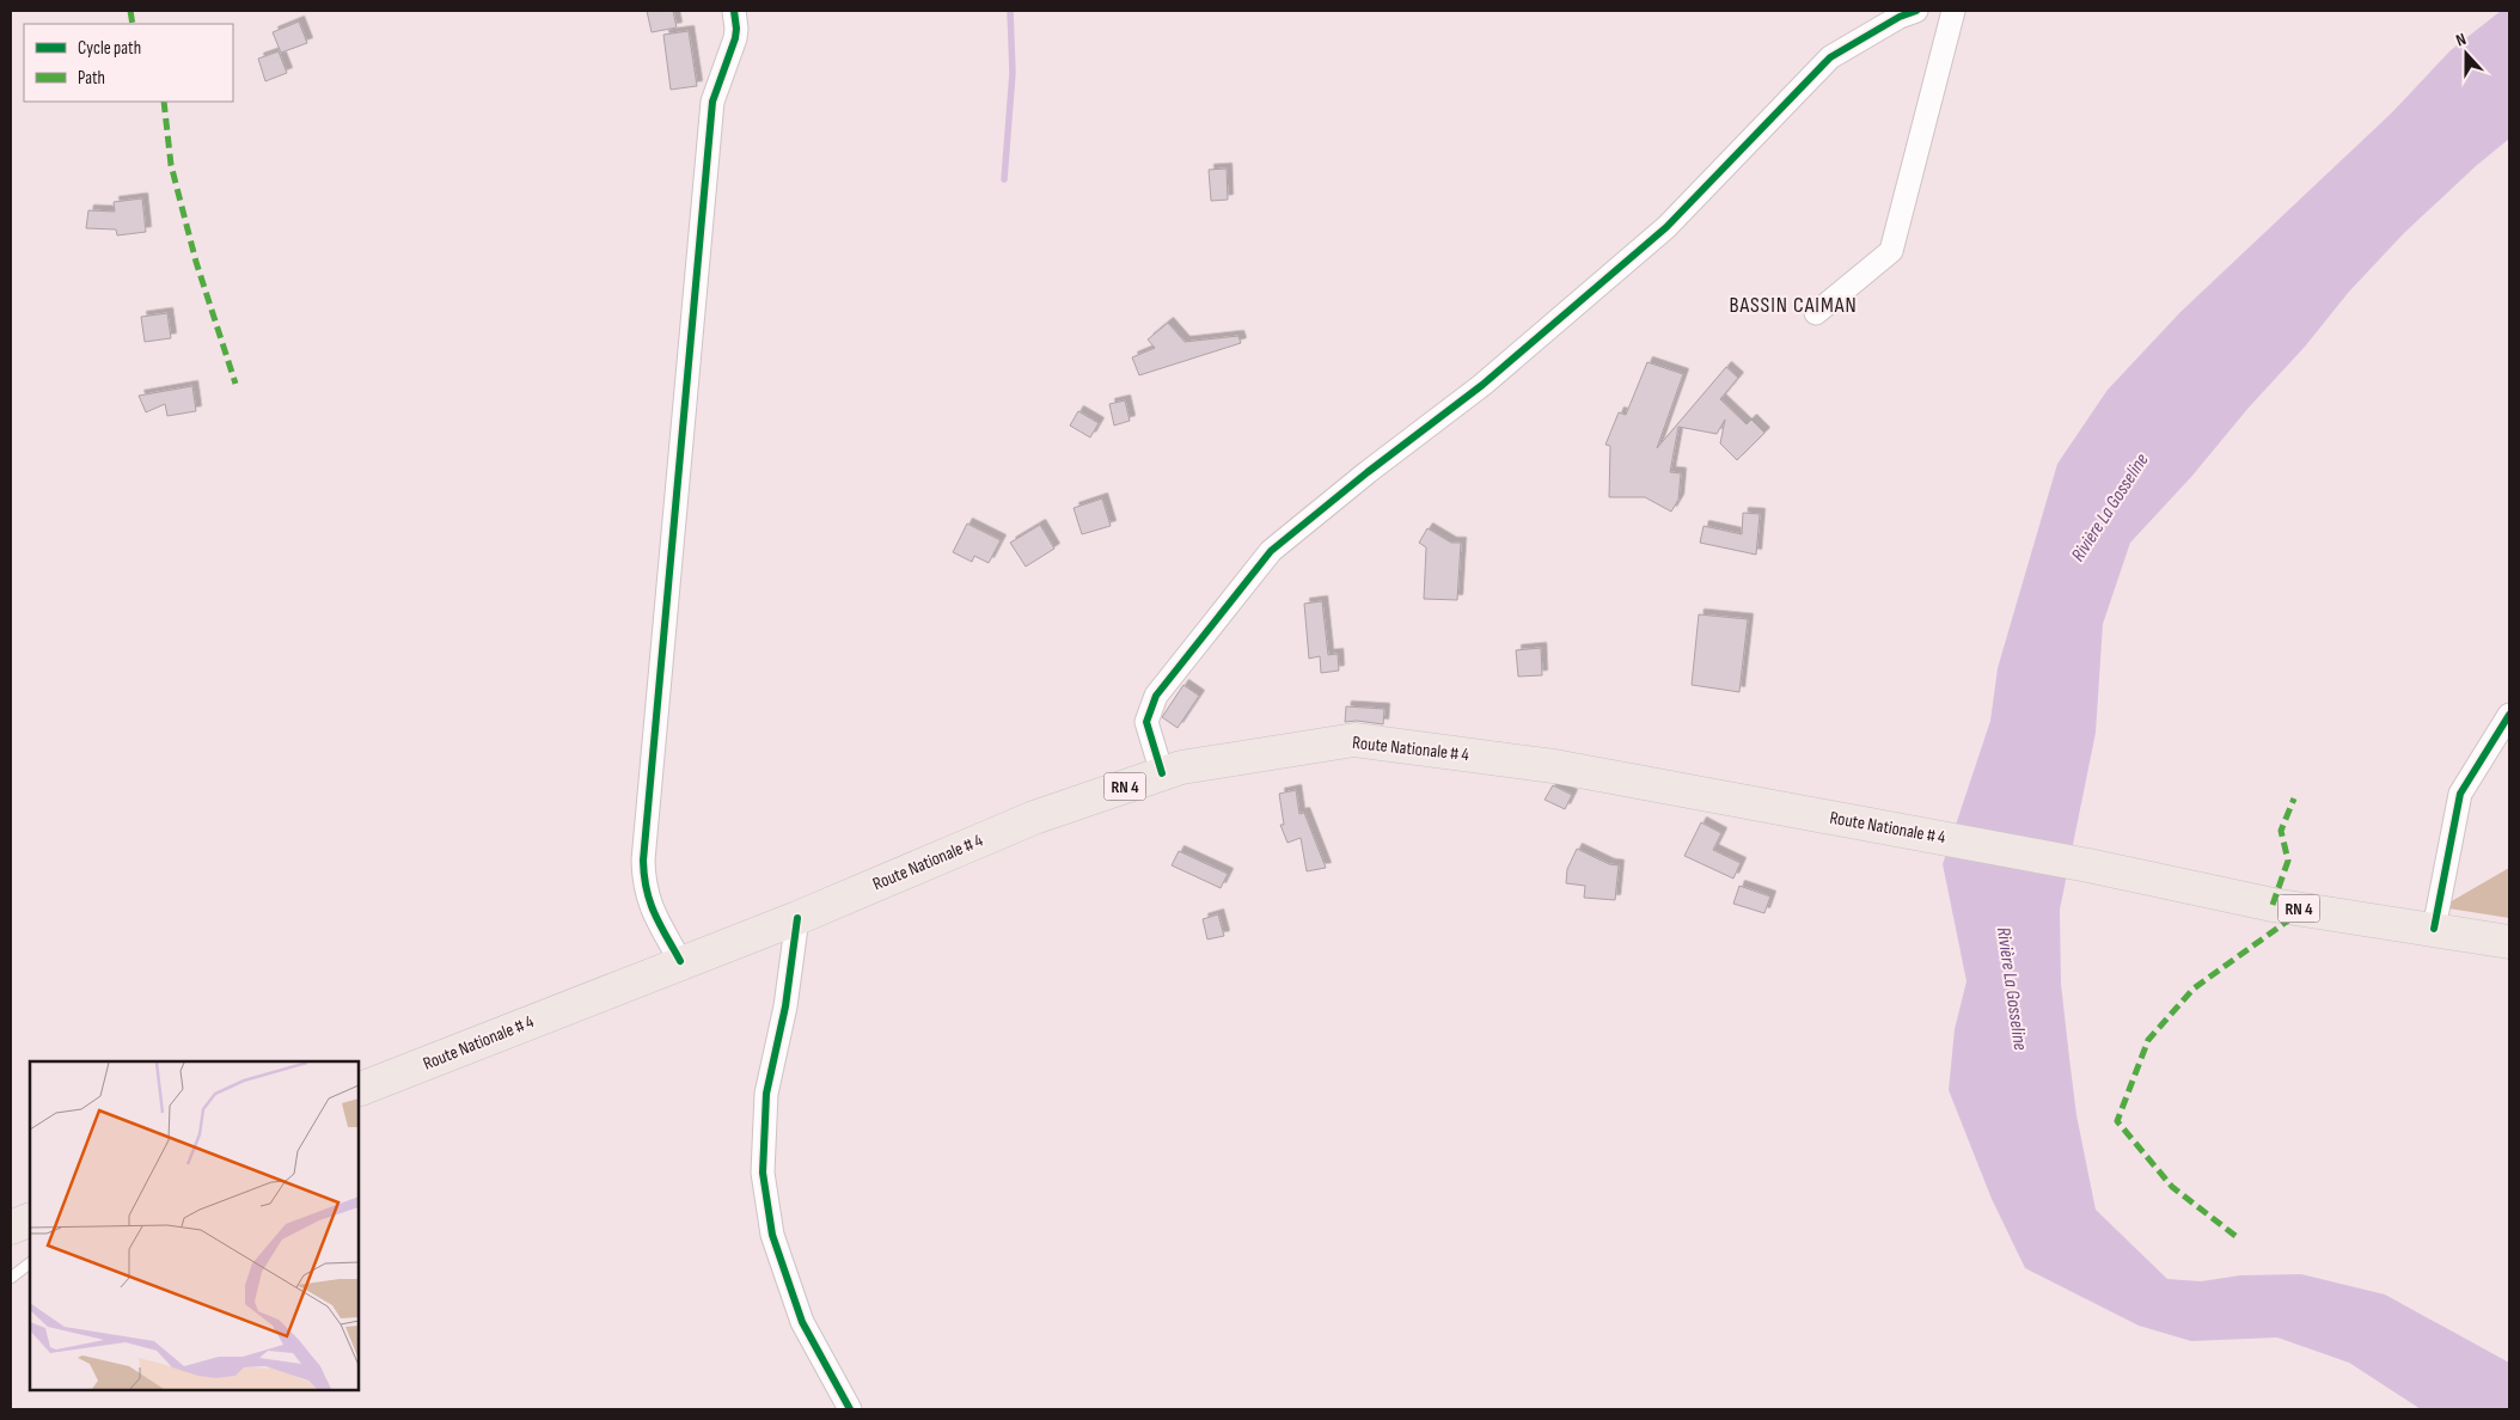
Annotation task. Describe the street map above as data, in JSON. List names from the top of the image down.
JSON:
{
  "streets": {
    "main road": ["Route Nationale # 4", "RN 4"]
  },
  "districts": ["BASSIN CAIMAN"],
  "water": ["Rivière La Gosseline"],
  "legend": ["Cycle path", "Path"],
  "north": "top"
}
